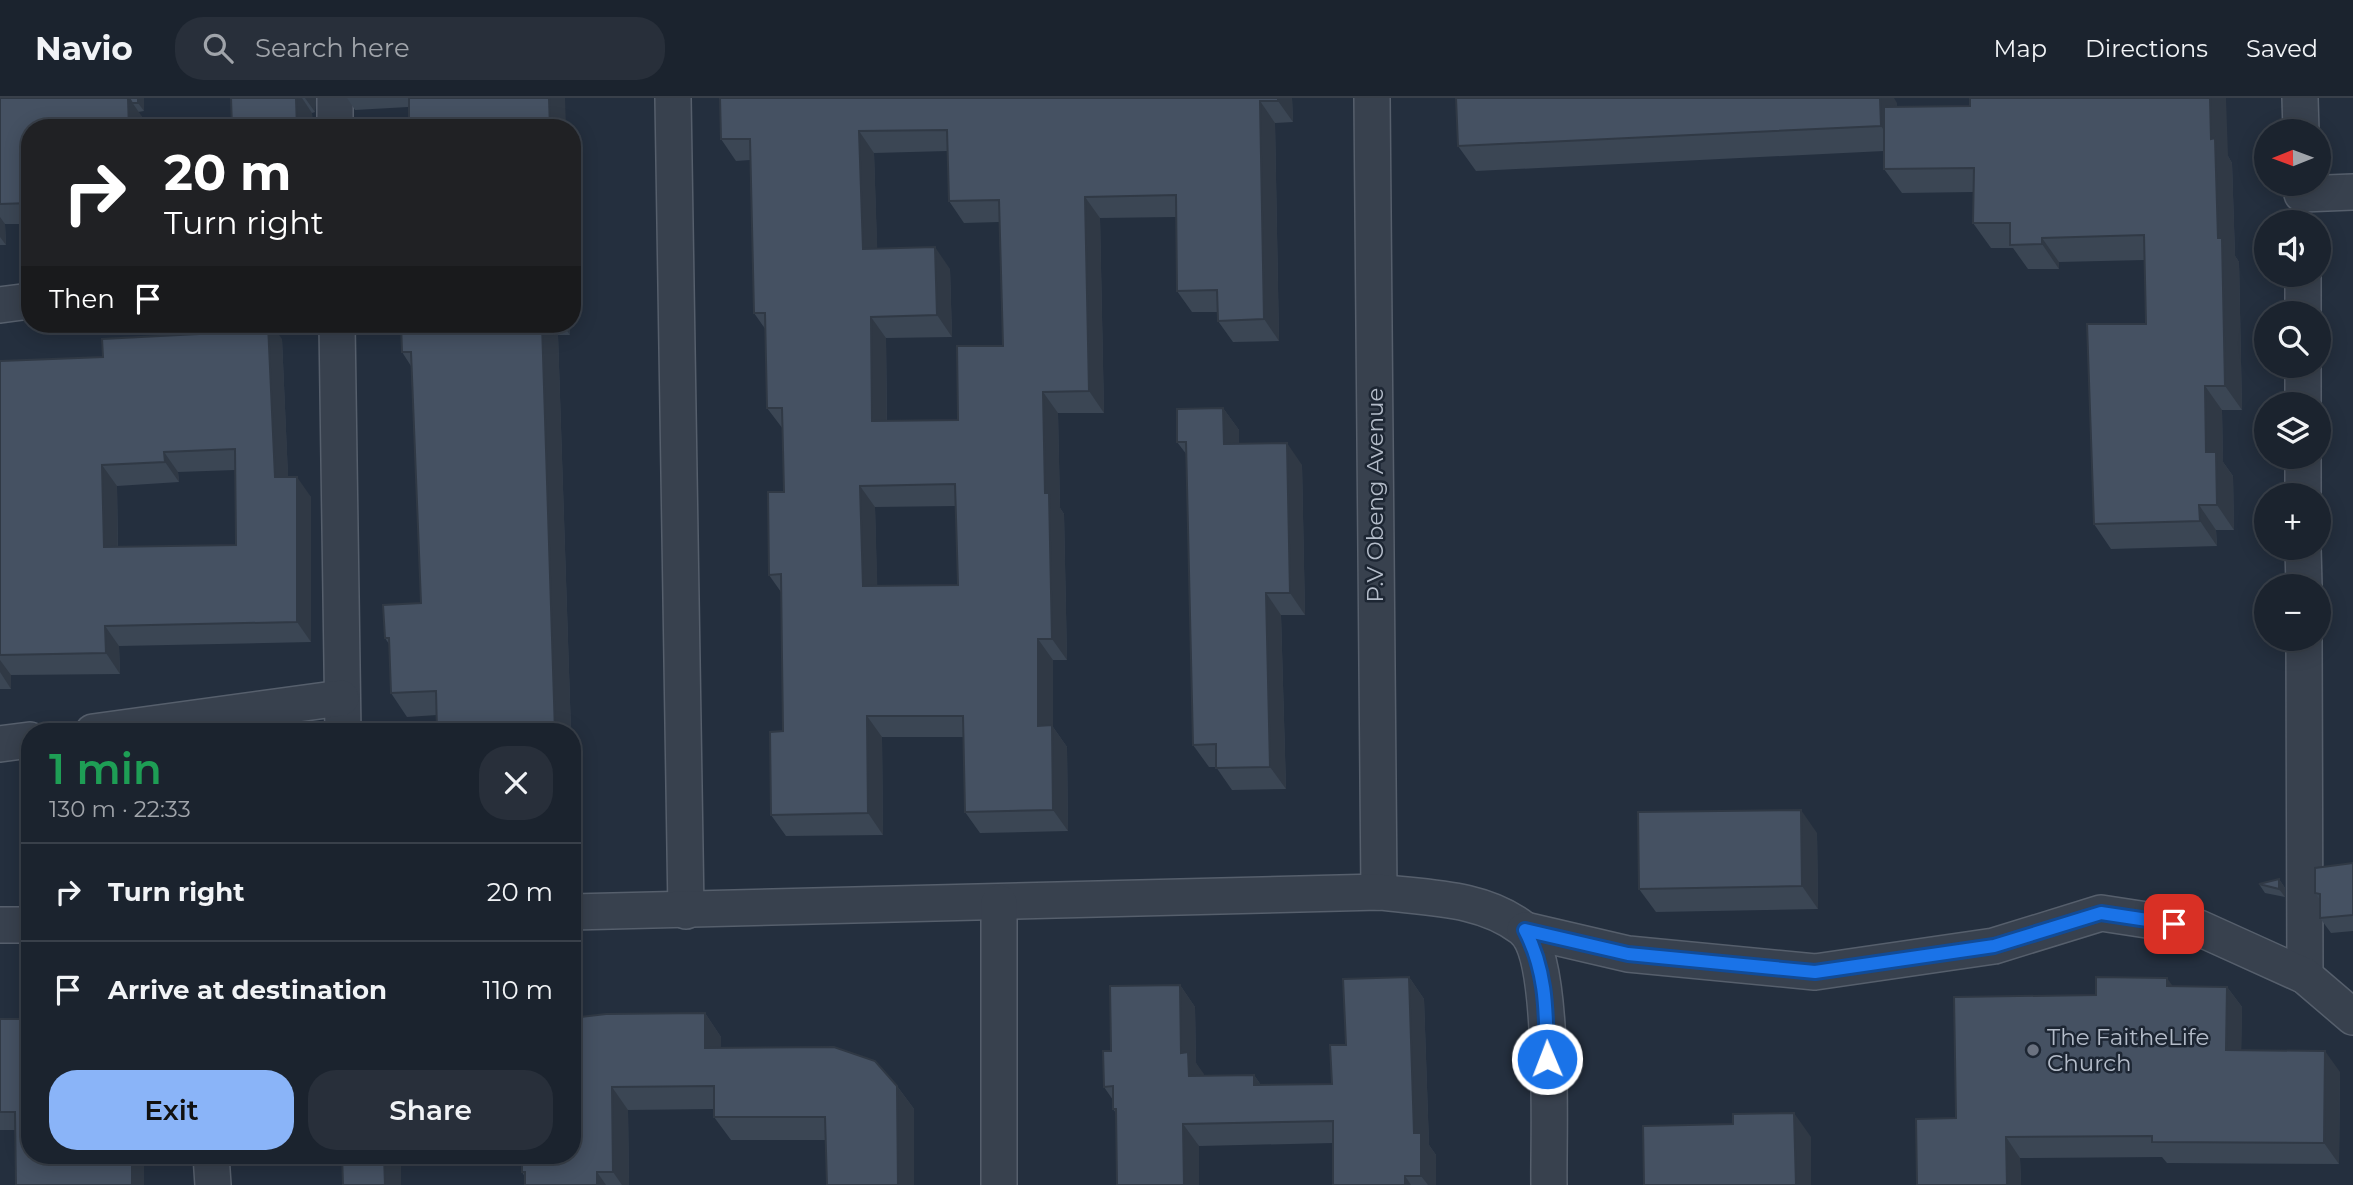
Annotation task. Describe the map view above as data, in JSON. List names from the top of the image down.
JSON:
{
  "streets": {
    "street": ["P.V Obeng Avenue"]
  },
  "places": ["The FaitheLife Church"],
  "north": "left",
  "page": {
    "header": "Navio",
    "search": "Search here",
    "nav": ["Map", "Directions", "Saved"],
    "map_buttons": ["+", "−"],
    "turn": ["20 m", "Turn right"],
    "then": "Then",
    "heading": ["1 min", "130 m · 22:33"],
    "list": [
      {
        "name": "Turn right",
        "value": "20 m"
      },
      {
        "name": "Arrive at destination",
        "value": "110 m"
      }
    ],
    "buttons": ["Exit", "Share"]
  }
}
